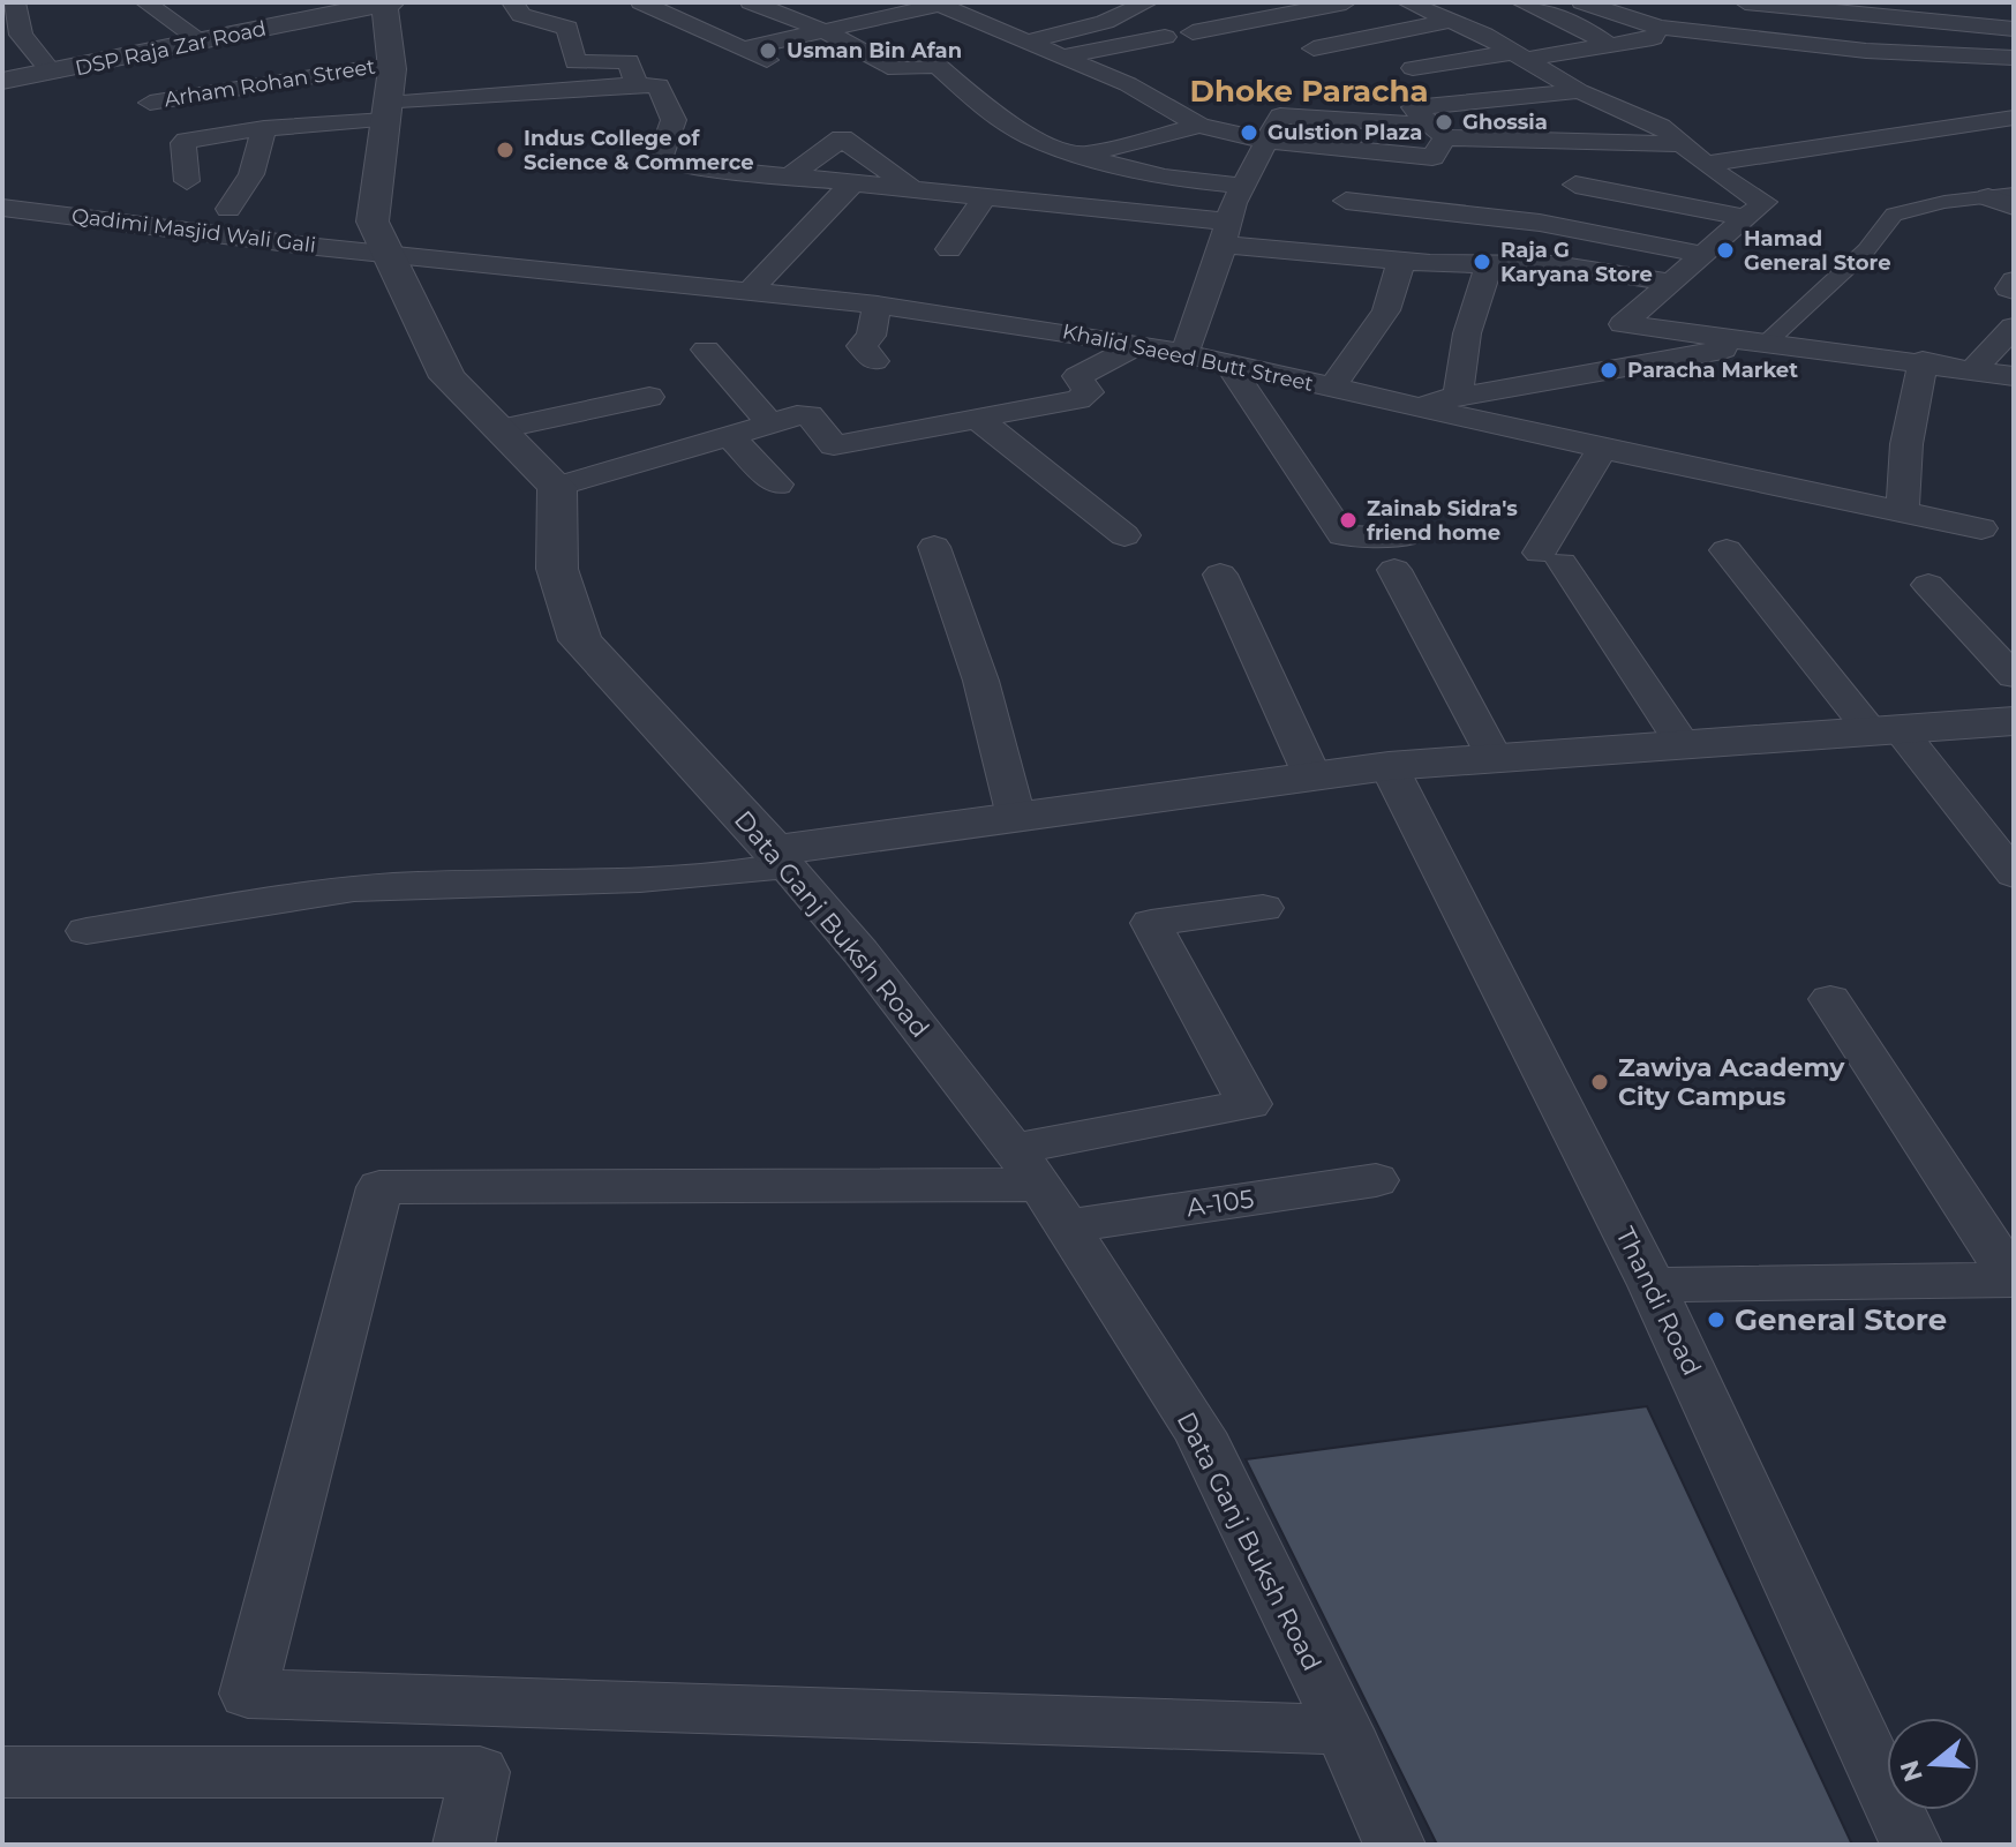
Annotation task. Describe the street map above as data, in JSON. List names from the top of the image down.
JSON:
{
  "streets": {
    "street": [
      "DSP Raja Zar Road",
      "Arham Rohan Street",
      "Qadimi Masjid Wali Gali",
      "Khalid Saeed Butt Street",
      "Data Ganj Buksh Road",
      "A-105",
      "Thandi Road"
    ]
  },
  "crossings": [
    ["Qadimi Masjid Wali Gali", "Khalid Saeed Butt Street"],
    ["Data Ganj Buksh Road", "A-105"]
  ],
  "districts": ["Dhoke Paracha"],
  "places": [
    "Usman Bin Afan",
    "Ghossia",
    "Gulstion Plaza",
    "Indus College of Science & Commerce",
    "Hamad General Store",
    "Raja G Karyana Store",
    "Paracha Market",
    "Zainab Sidra's friend home",
    "Zawiya Academy City Campus",
    "General Store"
  ],
  "north": "left"
}
